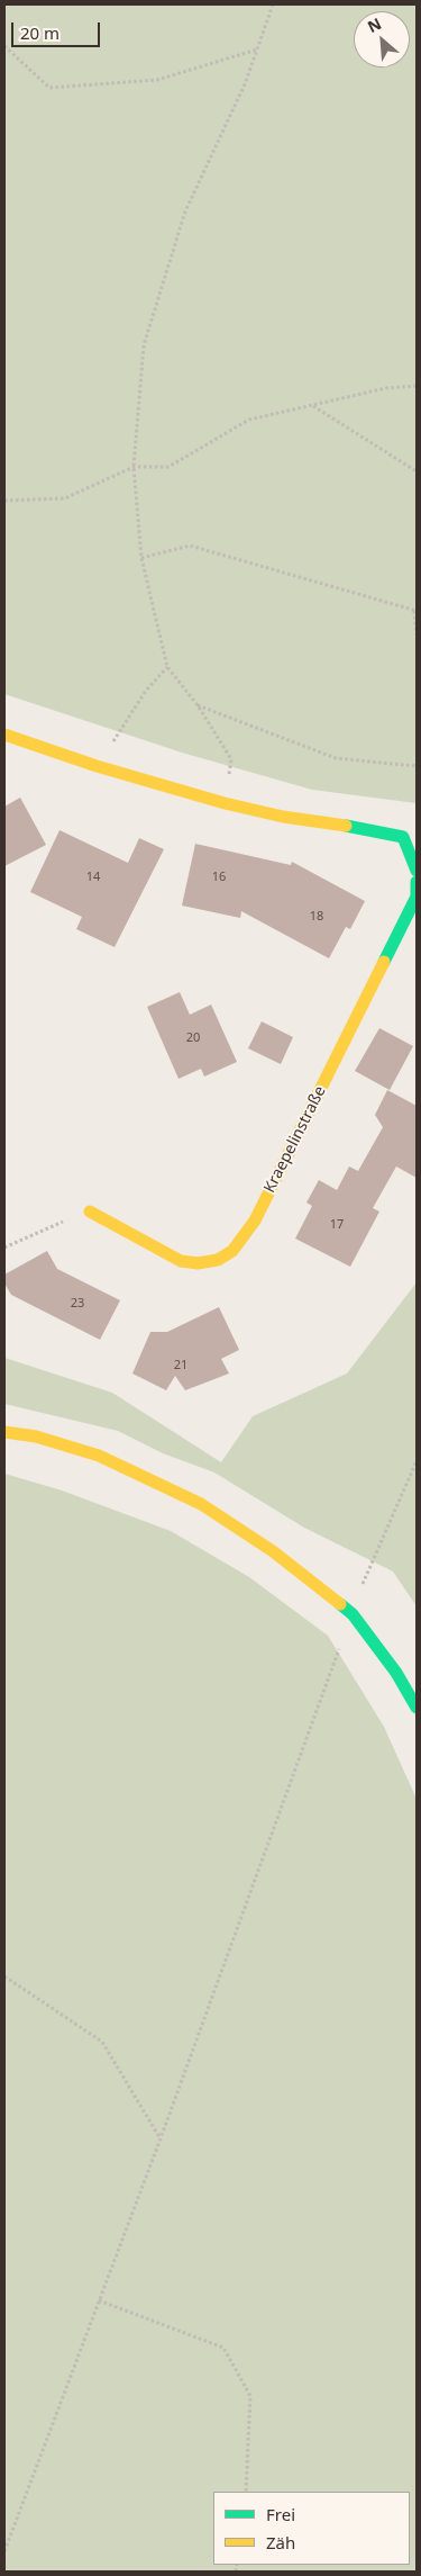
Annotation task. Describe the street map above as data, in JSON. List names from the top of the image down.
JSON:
{
  "streets": {
    "street": ["Kraepelinstraße"]
  },
  "house_numbers": [
    "14",
    "16",
    "18",
    "20",
    "17",
    "23",
    "21"
  ],
  "legend": ["Frei", "Zäh"],
  "scale_bar": "20 m",
  "north": "top left"
}
